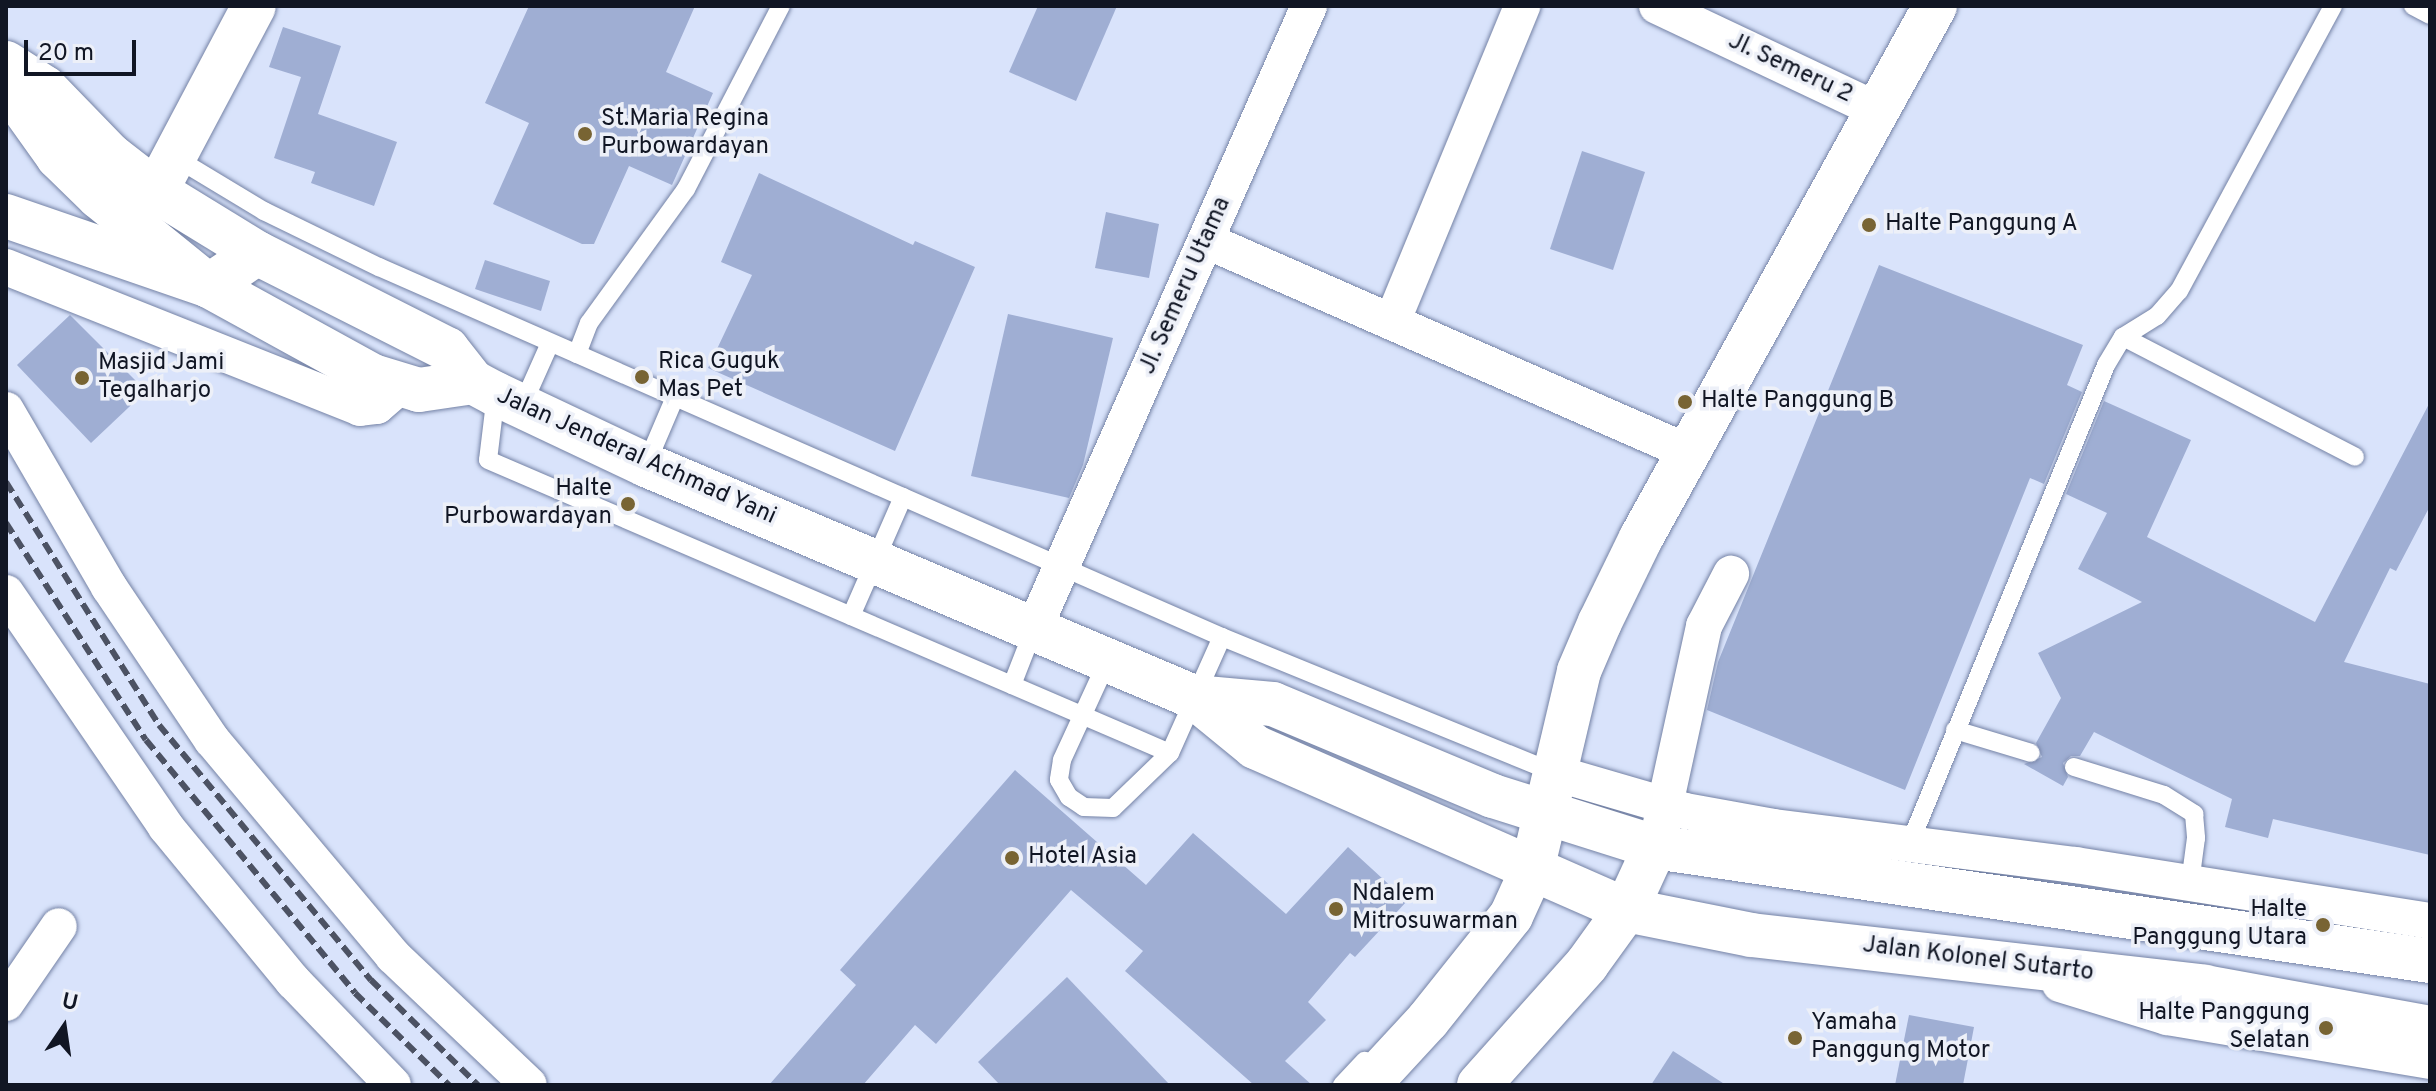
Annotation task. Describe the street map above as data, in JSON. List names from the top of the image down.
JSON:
{
  "streets": {
    "main road": ["Jalan Jenderal Achmad Yani", "Jalan Kolonel Sutarto"],
    "street": ["Jl. Semeru 2", "Jl. Semeru Utama"]
  },
  "crossings": [
    ["Jl. Semeru Utama", "Jalan Jenderal Achmad Yani"],
    ["Jalan Jenderal Achmad Yani", "Jalan Kolonel Sutarto"]
  ],
  "places": [
    "St.Maria Regina Purbowardayan",
    "Halte Panggung A",
    "Rica Guguk Mas Pet",
    "Masjid Jami Tegalharjo",
    "Halte Panggung B",
    "Halte Purbowardayan",
    "Hotel Asia",
    "Ndalem Mitrosuwarman",
    "Halte Panggung Utara",
    "Halte Panggung Selatan",
    "Yamaha Panggung Motor"
  ],
  "scale_bar": "20 m",
  "north": "top"
}
